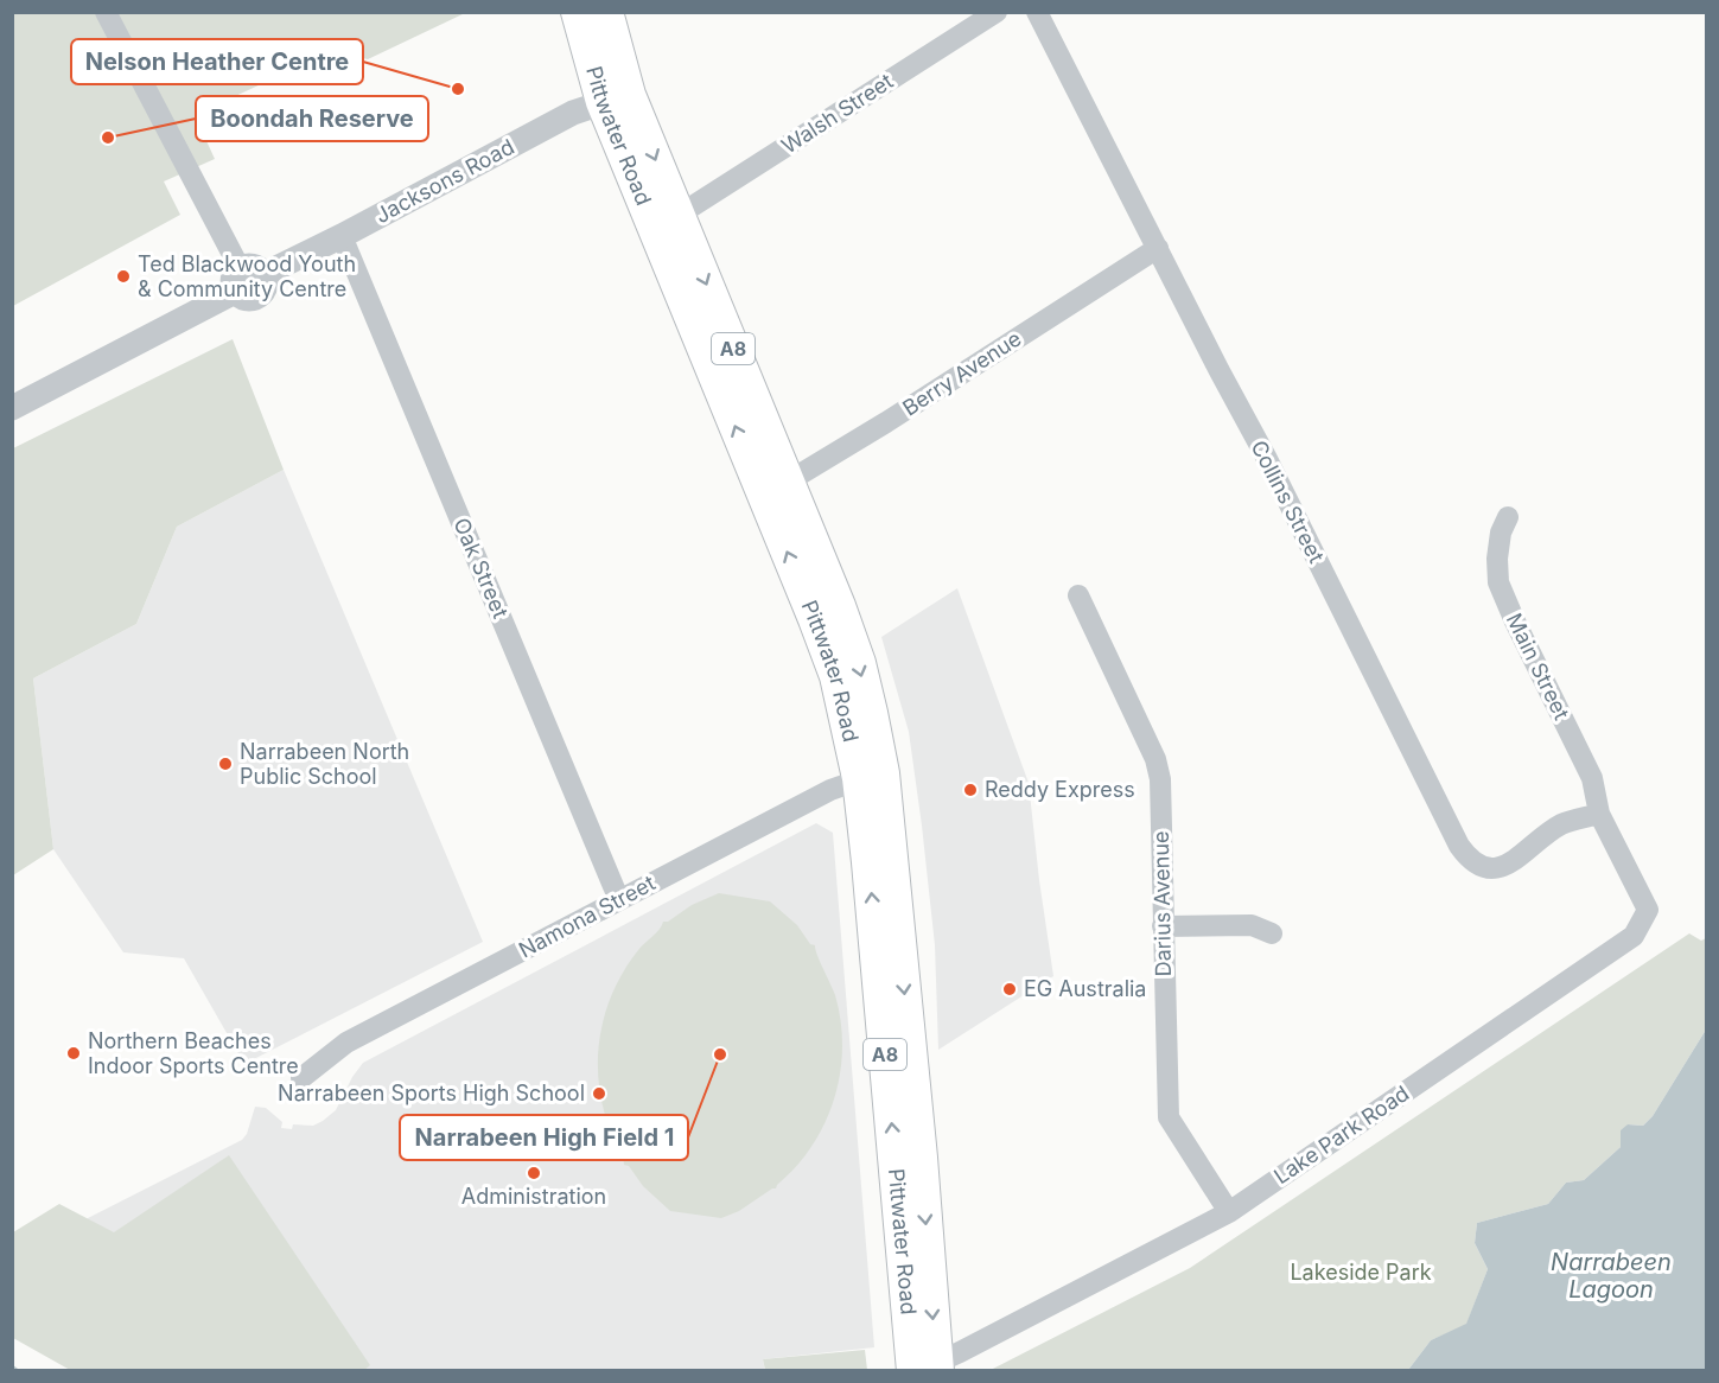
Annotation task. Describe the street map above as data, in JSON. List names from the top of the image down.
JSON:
{
  "streets": {
    "highway": ["Pittwater Road", "A8"],
    "street": [
      "Walsh Street",
      "Jacksons Road",
      "Berry Avenue",
      "Collins Street",
      "Oak Street",
      "Main Street",
      "Darius Avenue",
      "Namona Street",
      "Lake Park Road"
    ]
  },
  "crossings": [
    ["Walsh Street", "Pittwater Road"],
    ["Pittwater Road", "Jacksons Road"],
    ["Pittwater Road", "Berry Avenue"],
    ["Pittwater Road", "Namona Street"],
    ["Pittwater Road", "Lake Park Road"],
    ["Jacksons Road", "Oak Street"],
    ["Berry Avenue", "Collins Street"],
    ["Collins Street", "Main Street"],
    ["Collins Street", "Lake Park Road"],
    ["Oak Street", "Namona Street"],
    ["Main Street", "Lake Park Road"],
    ["Darius Avenue", "Lake Park Road"]
  ],
  "water": ["Narrabeen Lagoon"],
  "parks": ["Lakeside Park"],
  "places": [
    "Nelson Heather Centre",
    "Boondah Reserve",
    "Ted Blackwood Youth & Community Centre",
    "Narrabeen North Public School",
    "Reddy Express",
    "EG Australia",
    "Northern Beaches Indoor Sports Centre",
    "Narrabeen High Field 1",
    "Narrabeen Sports High School",
    "Administration"
  ]
}
